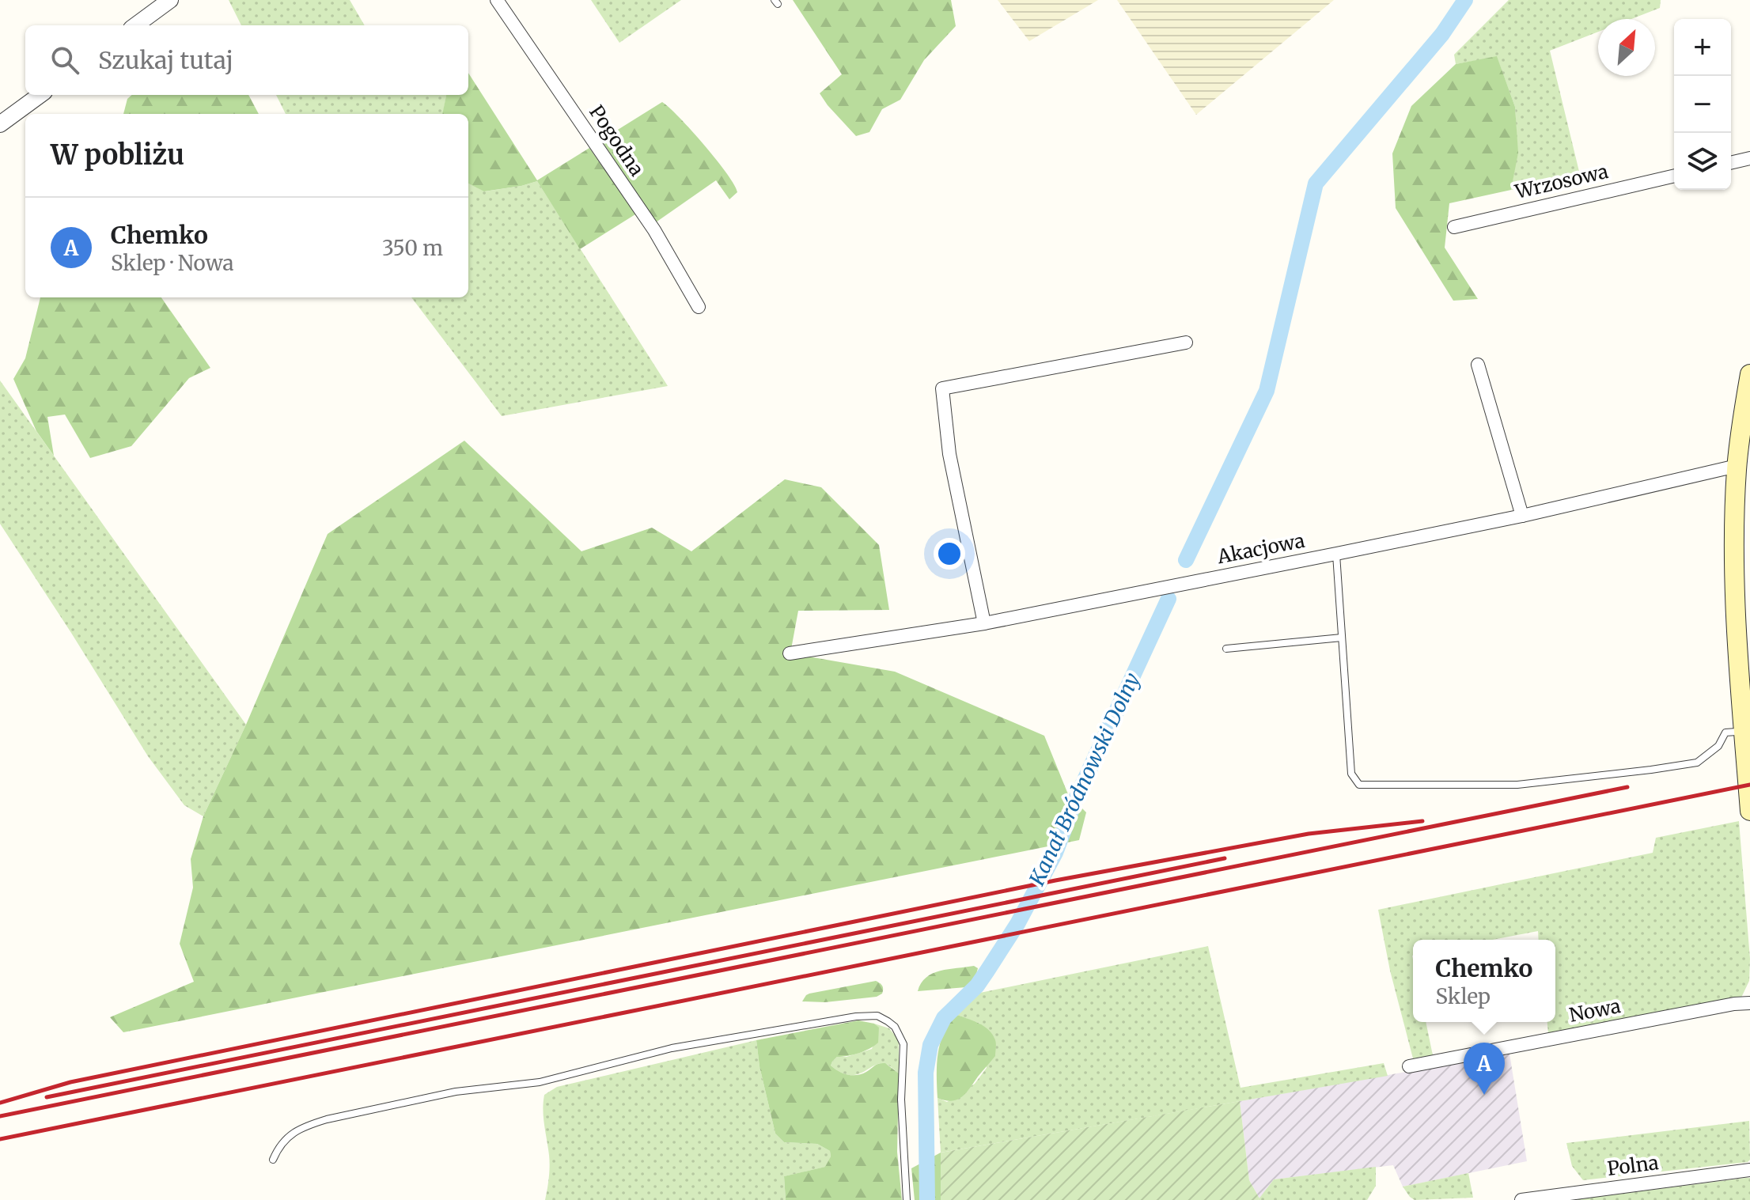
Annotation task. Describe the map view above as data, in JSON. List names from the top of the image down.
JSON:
{
  "streets": {
    "street": [
      "Pogodna",
      "Wrzosowa",
      "Akacjowa",
      "Nowa",
      "Polna"
    ]
  },
  "water": ["Kanał Bródnowski Dolny"],
  "north": "top right",
  "page": {
    "map_buttons": ["+", "−"],
    "search": "Szukaj tutaj",
    "heading": "W pobliżu",
    "list": [
      {
        "mark": "A",
        "name": "Chemko",
        "note": "Sklep · Nowa",
        "value": "350 m"
      }
    ],
    "popup": ["Chemko", "Sklep"],
    "pins": "A"
  }
}
